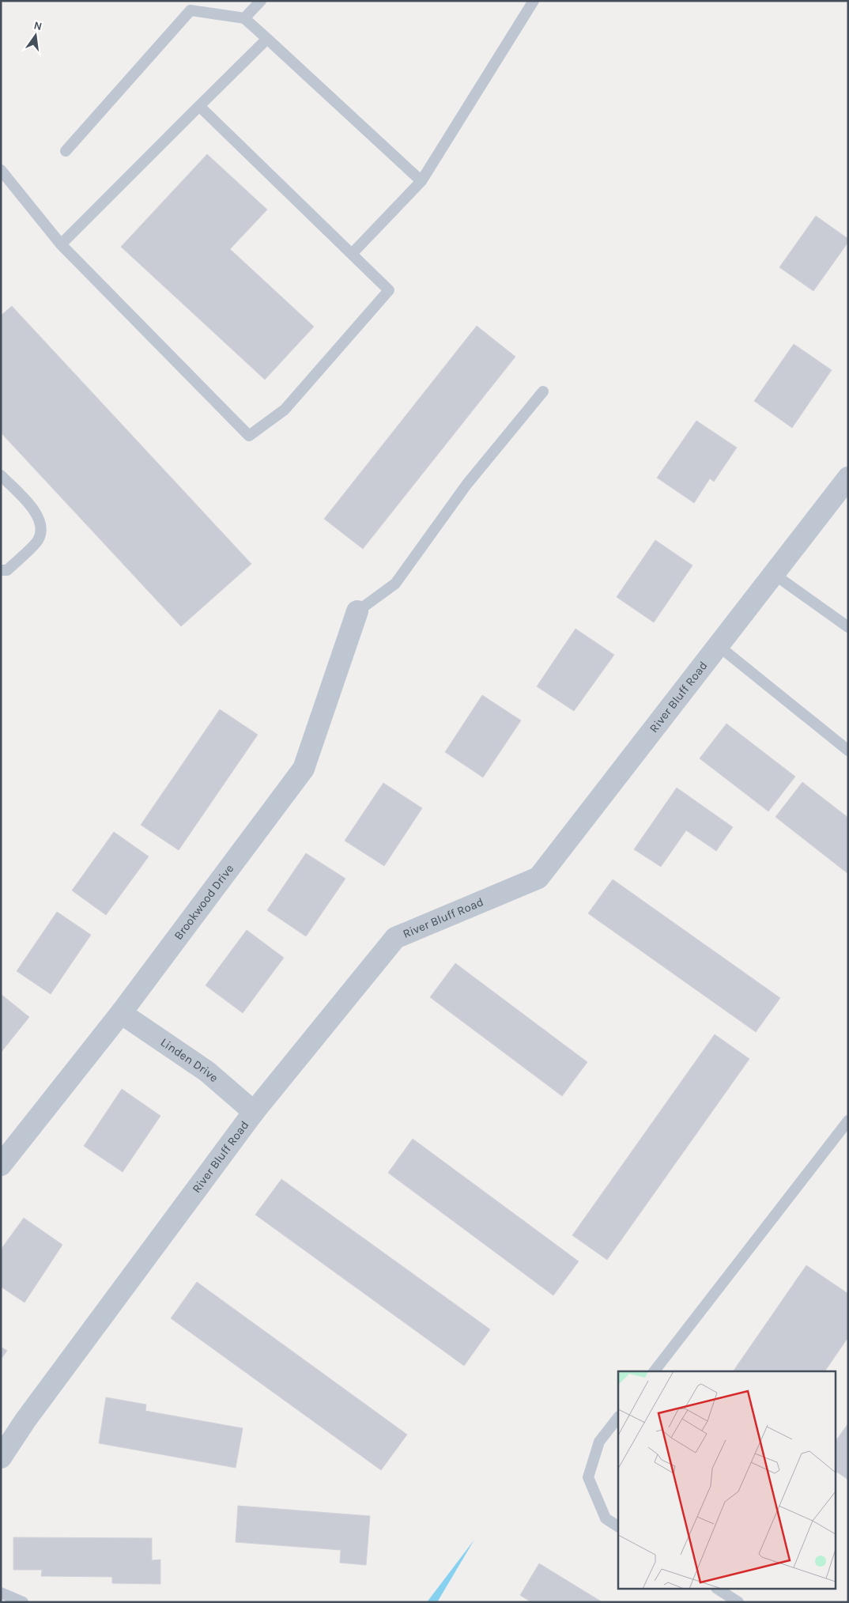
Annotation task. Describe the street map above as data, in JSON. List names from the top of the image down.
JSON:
{
  "streets": {
    "street": ["River Bluff Road", "Brookwood Drive", "Linden Drive"]
  },
  "crossings": [
    ["River Bluff Road", "Linden Drive"],
    ["Brookwood Drive", "Linden Drive"]
  ],
  "north": "top"
}
